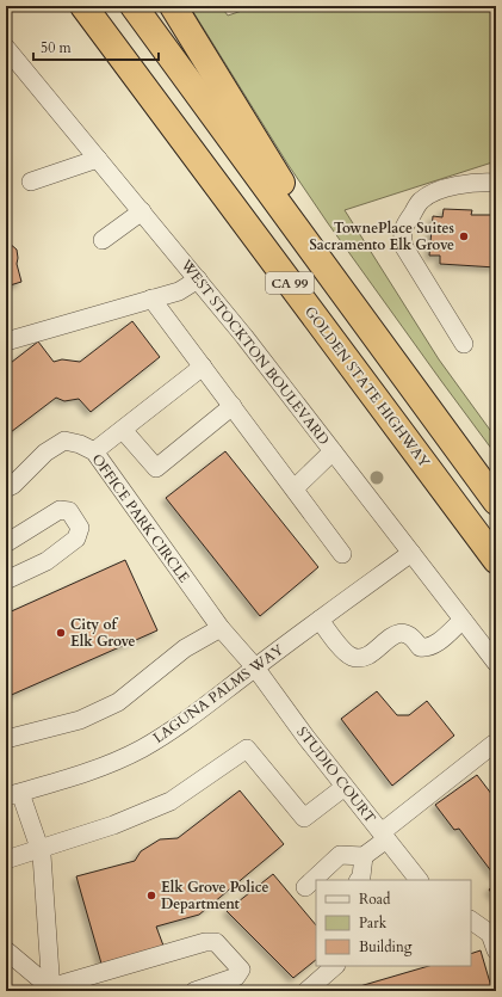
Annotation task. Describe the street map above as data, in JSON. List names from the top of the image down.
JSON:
{
  "streets": {
    "highway": ["CA 99", "GOLDEN STATE HIGHWAY"],
    "street": [
      "WEST STOCKTON BOULEVARD",
      "OFFICE PARK CIRCLE",
      "LAGUNA PALMS WAY",
      "STUDIO COURT"
    ]
  },
  "crossings": [
    ["WEST STOCKTON BOULEVARD", "LAGUNA PALMS WAY"],
    ["OFFICE PARK CIRCLE", "LAGUNA PALMS WAY"],
    ["OFFICE PARK CIRCLE", "STUDIO COURT"],
    ["LAGUNA PALMS WAY", "STUDIO COURT"]
  ],
  "places": ["TownePlace Suites Sacramento Elk Grove", "City of Elk Grove", "Elk Grove Police Department"],
  "legend": ["Road", "Park", "Building"],
  "scale_bar": "50 m"
}
